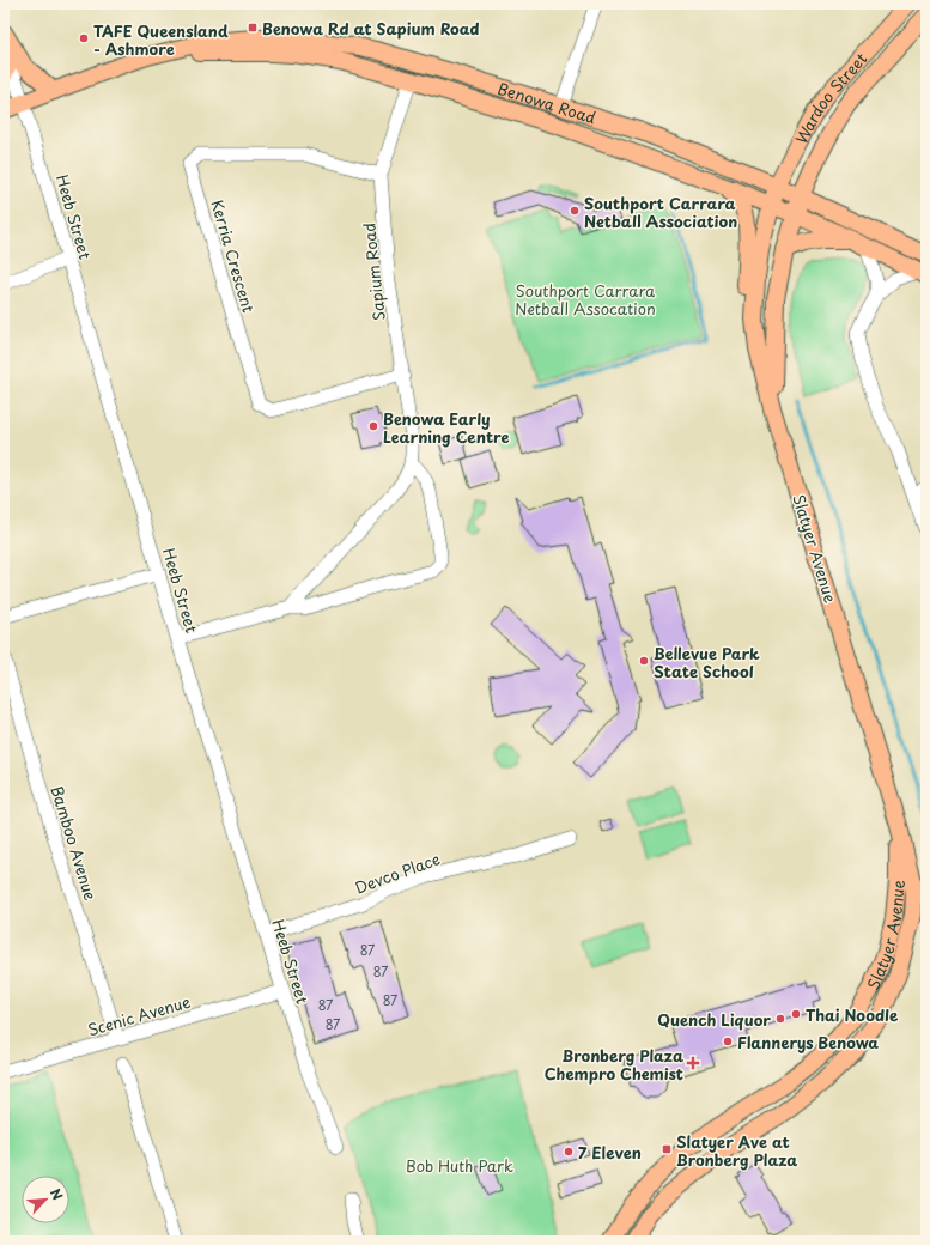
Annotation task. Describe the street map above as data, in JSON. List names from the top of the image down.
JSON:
{
  "streets": {
    "main road": ["Wardoo Street", "Benowa Road", "Slatyer Avenue"],
    "street": [
      "Heeb Street",
      "Kerria Crescent",
      "Sapium Road",
      "Bamboo Avenue",
      "Devco Place",
      "Scenic Avenue"
    ]
  },
  "crossings": [
    ["Wardoo Street", "Benowa Road"],
    ["Wardoo Street", "Slatyer Avenue"],
    ["Benowa Road", "Heeb Street"],
    ["Benowa Road", "Sapium Road"],
    ["Benowa Road", "Slatyer Avenue"],
    ["Heeb Street", "Devco Place"],
    ["Heeb Street", "Scenic Avenue"],
    ["Kerria Crescent", "Sapium Road"],
    ["Bamboo Avenue", "Scenic Avenue"]
  ],
  "parks": ["Southport Carrara Netball Assocation", "Bob Huth Park"],
  "places": {
    "transit": ["Benowa Rd at Sapium Road", "Slatyer Ave at Bronberg Plaza"],
    "other": [
      "TAFE Queensland - Ashmore",
      "Southport Carrara Netball Association",
      "Benowa Early Learning Centre",
      "Bellevue Park State School",
      "Thai Noodle",
      "Quench Liquor",
      "Flannerys Benowa",
      "7 Eleven"
    ],
    "health": ["Bronberg Plaza Chempro Chemist"]
  },
  "house_numbers": [
    "87",
    "87",
    "87",
    "87",
    "87"
  ],
  "north": "top right"
}
